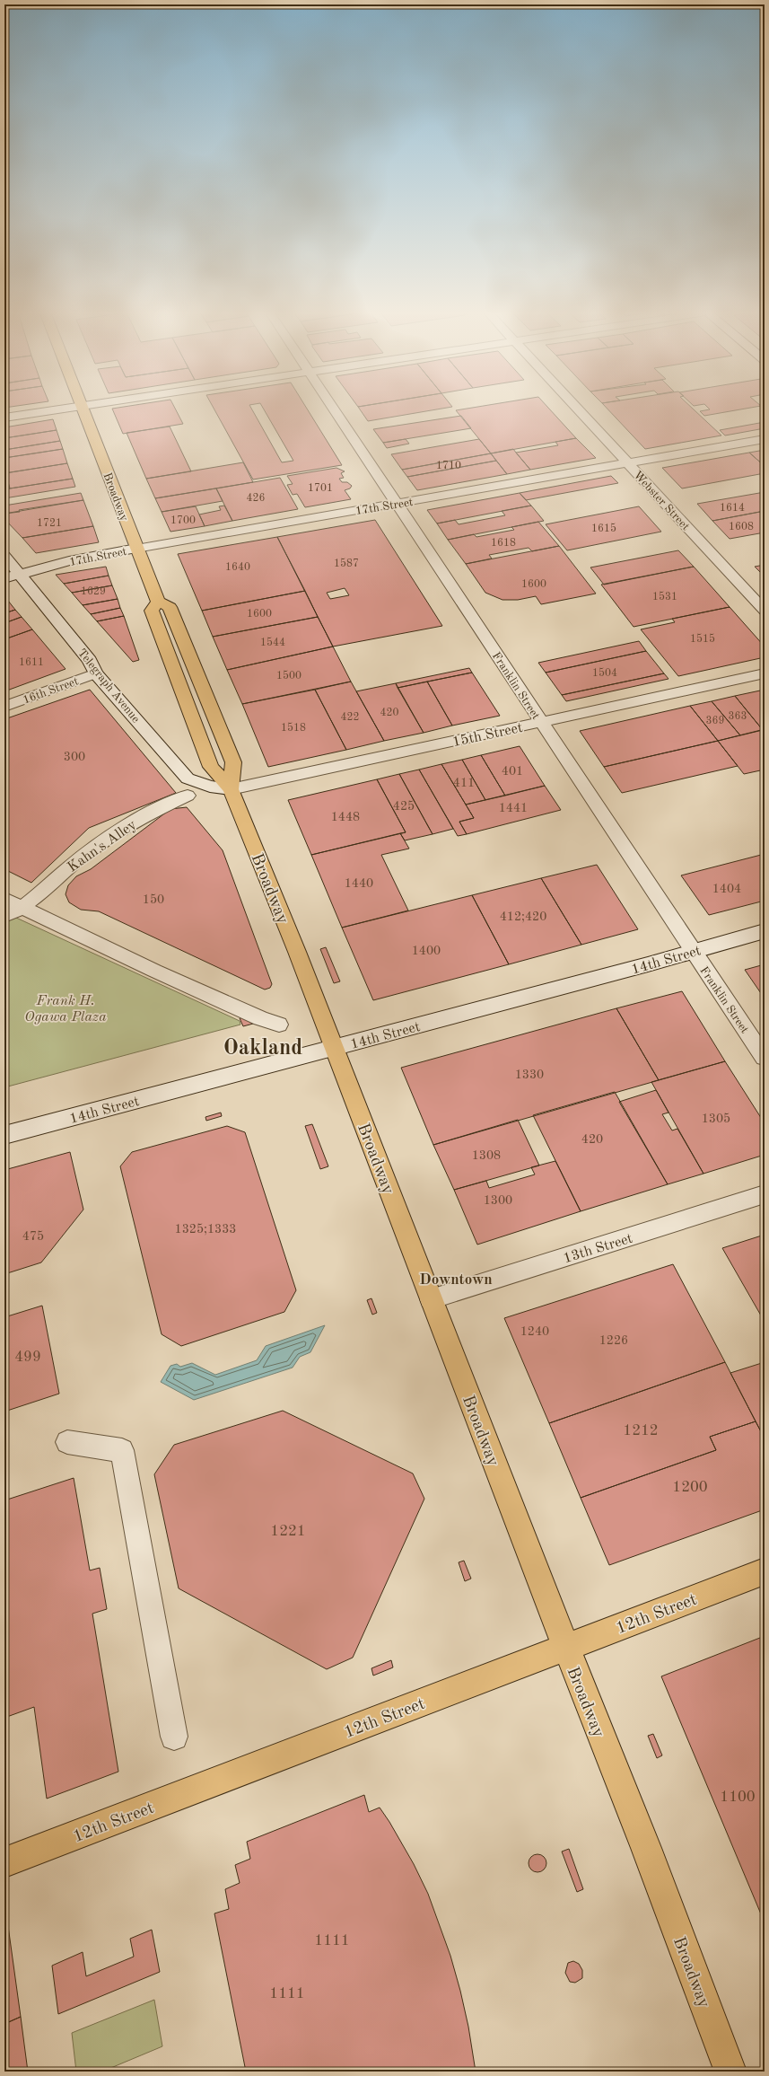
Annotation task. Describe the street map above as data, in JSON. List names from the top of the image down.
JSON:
{
  "streets": {
    "main road": [
      "Broadway",
      "17th Street",
      "Telegraph Avenue",
      "14th Street",
      "12th Street"
    ],
    "street": [
      "Webster Street",
      "Franklin Street",
      "16th Street",
      "15th Street",
      "Kahn's Alley",
      "13th Street"
    ]
  },
  "crossings": [
    ["Broadway", "17th Street"],
    ["Broadway", "Telegraph Avenue"],
    ["Broadway", "15th Street"],
    ["Broadway", "14th Street"],
    ["Broadway", "13th Street"],
    ["Broadway", "12th Street"],
    ["Webster Street", "17th Street"],
    ["17th Street", "Telegraph Avenue"],
    ["17th Street", "Franklin Street"],
    ["Telegraph Avenue", "16th Street"],
    ["Telegraph Avenue", "15th Street"],
    ["Franklin Street", "15th Street"],
    ["Franklin Street", "14th Street"]
  ],
  "districts": ["Oakland", "Downtown"],
  "parks": ["Frank H. Ogawa Plaza"],
  "house_numbers": [
    "1710",
    "1701",
    "426",
    "1614",
    "1700",
    "1721",
    "1608",
    "1615",
    "1618",
    "1587",
    "1640",
    "1600",
    "1629",
    "1531",
    "1600",
    "1515",
    "1544",
    "1611",
    "1504",
    "1500",
    "420",
    "363",
    "422",
    "369",
    "1518",
    "300",
    "401",
    "411",
    "425",
    "1441",
    "1448",
    "1440",
    "1404",
    "150",
    "412;420",
    "1400",
    "1330",
    "1305",
    "420",
    "1308",
    "1300",
    "1325;1333",
    "475",
    "1240",
    "1226",
    "499",
    "1212",
    "1200",
    "1221",
    "1100",
    "1111",
    "1111"
  ]
}
